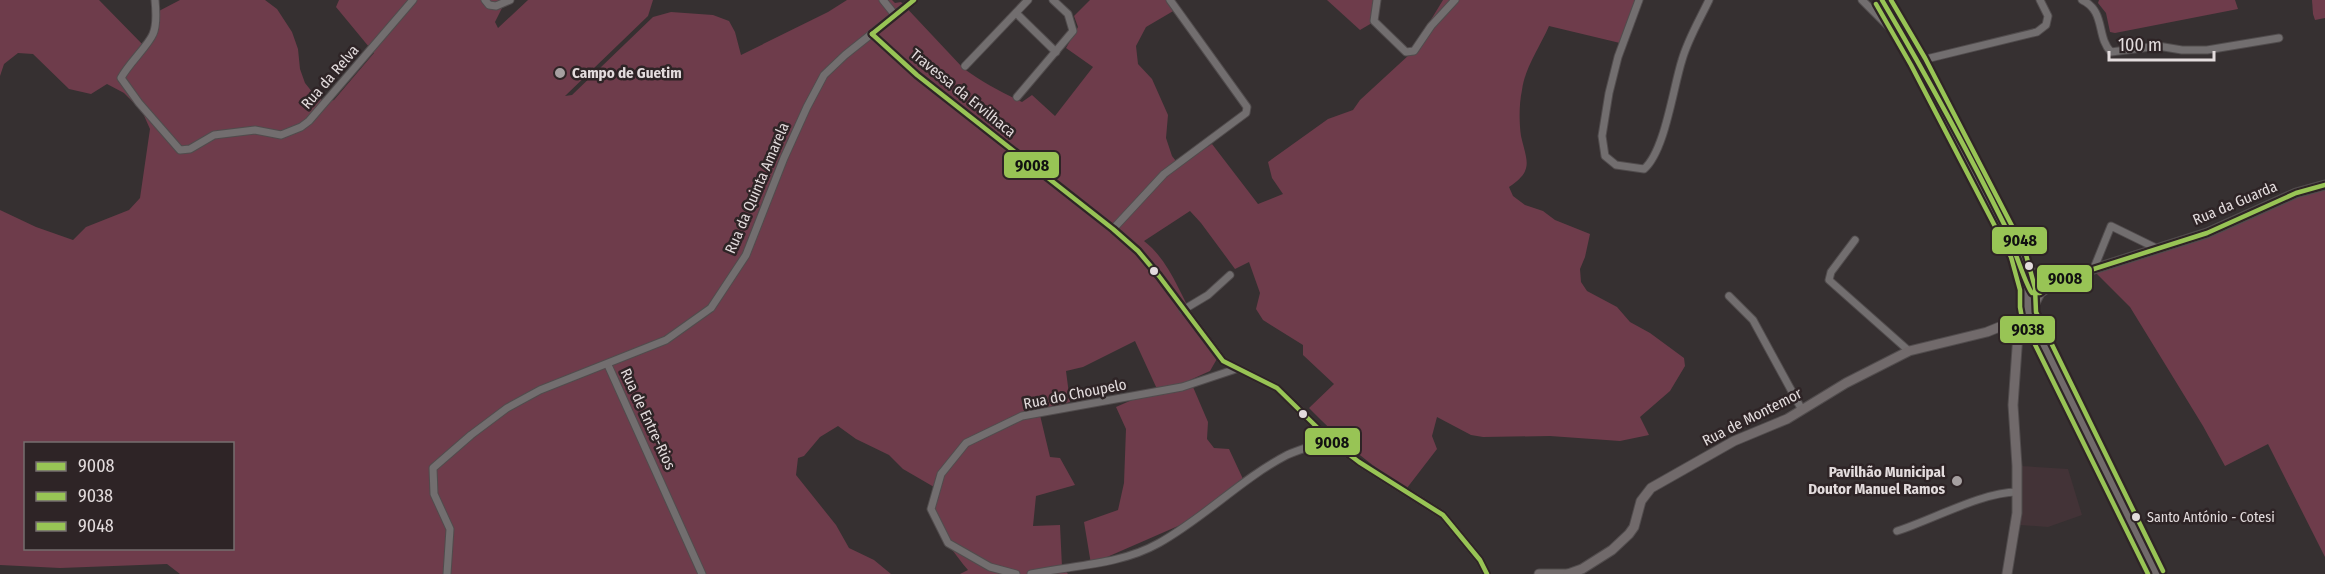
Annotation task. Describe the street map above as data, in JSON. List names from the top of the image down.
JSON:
{
  "streets": {
    "main road": ["Rua da Guarda", "Rua de Montemor"],
    "street": [
      "Rua da Relva",
      "Travessa da Ervilhaca",
      "Rua da Quinta Amarela",
      "Rua do Choupelo",
      "Rua de Entre-Rios"
    ]
  },
  "crossings": [
    ["Travessa da Ervilhaca", "Rua da Quinta Amarela"],
    ["Travessa da Ervilhaca", "Rua do Choupelo"],
    ["Rua da Quinta Amarela", "Rua de Entre-Rios"]
  ],
  "places": ["Campo de Guetim", "Pavilhão Municipal Doutor Manuel Ramos", "Santo António - Cotesi"],
  "lines": ["transit line 9008", "transit line 9048", "transit line 9038"],
  "legend": ["9008", "9038", "9048"],
  "scale_bar": "100 m"
}
